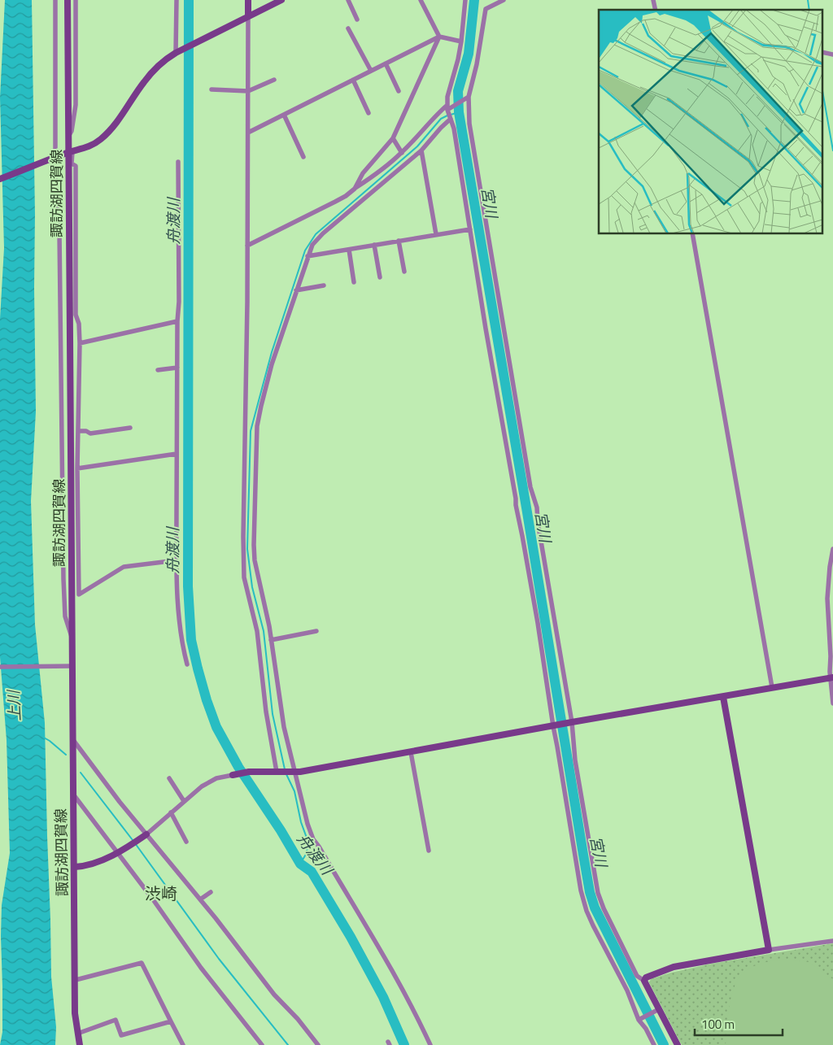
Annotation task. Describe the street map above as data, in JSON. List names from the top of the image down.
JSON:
{
  "streets": {
    "street": ["諏訪湖四賀線"]
  },
  "districts": ["渋崎"],
  "water": ["宮川", "舟渡川", "上川"],
  "scale_bar": "100 m"
}
